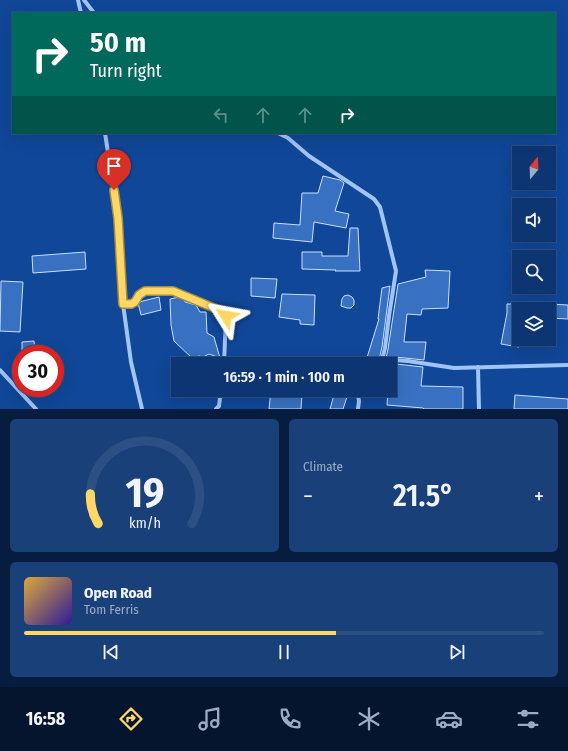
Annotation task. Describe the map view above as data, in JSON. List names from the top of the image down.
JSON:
{
  "north": "top",
  "page": {
    "turn": ["50 m", "Turn right"],
    "limit": "30",
    "trip": "16:59 · 1 min · 100 m",
    "tile": "Climate",
    "heat": ["−", "21.5°", "+"],
    "song": ["Open Road", "Tom Ferris"],
    "tabs": "16:58",
    "gauge": ["19", "km/h"]
  }
}
